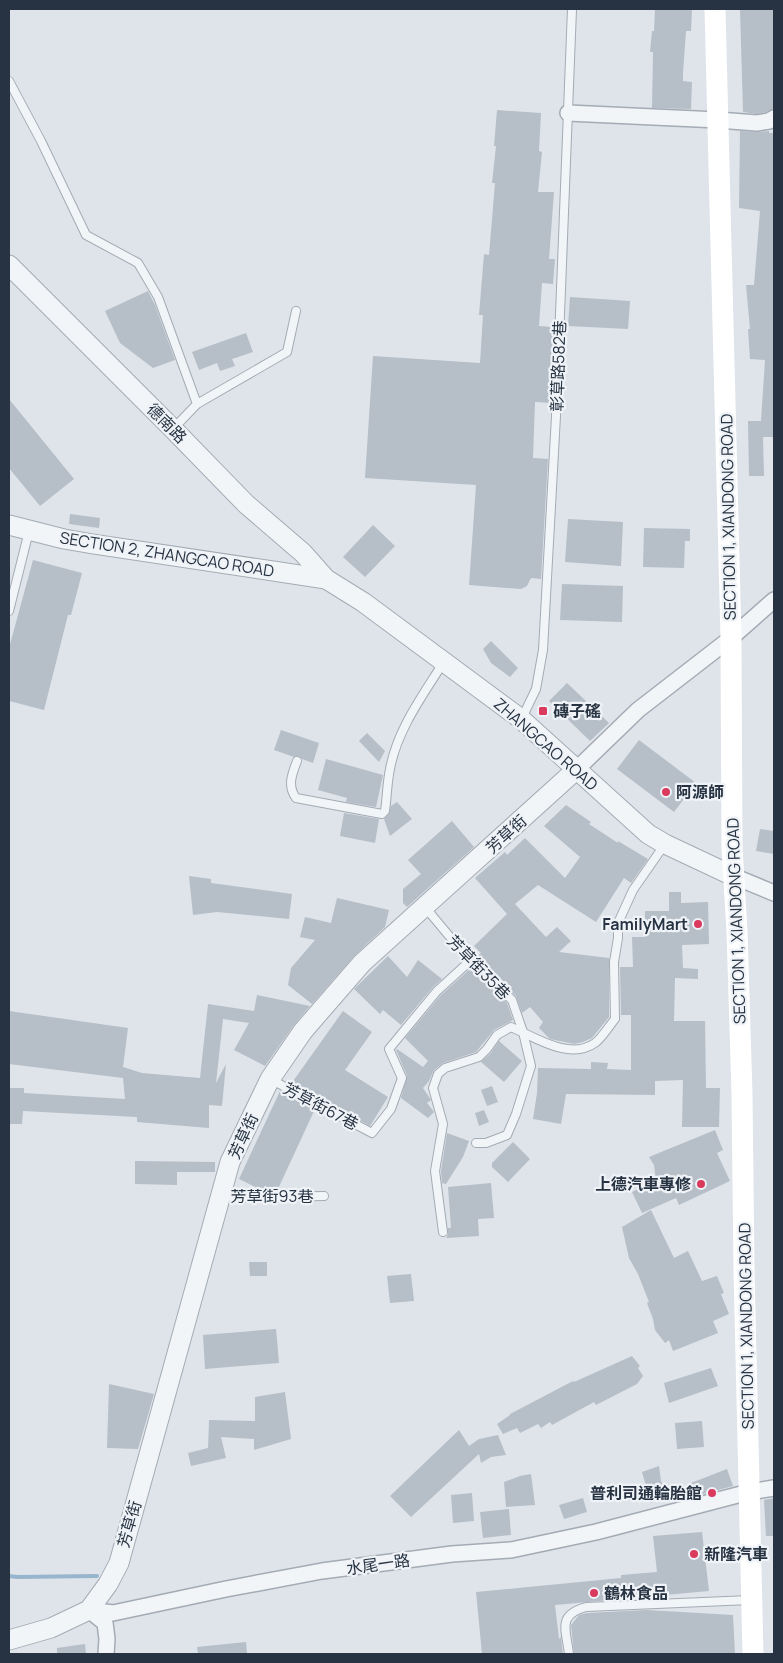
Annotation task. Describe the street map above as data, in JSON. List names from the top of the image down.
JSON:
{
  "streets": {
    "main road": ["SECTION 1, XIANDONG ROAD"],
    "street": [
      "德南路",
      "SECTION 2, ZHANGCAO ROAD",
      "ZHANGCAO ROAD",
      "芳草街",
      "水尾一路"
    ],
    "lane": [
      "彰草路582巷",
      "芳草街35巷",
      "芳草街67巷",
      "芳草街93巷"
    ]
  },
  "crossings": [
    ["彰草路582巷", "ZHANGCAO ROAD"],
    ["德南路", "SECTION 2, ZHANGCAO ROAD"],
    ["德南路", "ZHANGCAO ROAD"],
    ["SECTION 1, XIANDONG ROAD", "ZHANGCAO ROAD"],
    ["SECTION 1, XIANDONG ROAD", "水尾一路"],
    ["SECTION 2, ZHANGCAO ROAD", "ZHANGCAO ROAD"],
    ["ZHANGCAO ROAD", "芳草街"],
    ["芳草街", "芳草街35巷"],
    ["芳草街", "芳草街67巷"],
    ["芳草街", "芳草街93巷"],
    ["芳草街", "水尾一路"],
    ["芳草街35巷", "芳草街67巷"]
  ],
  "places": {
    "transit": ["磚子磘"],
    "other": [
      "阿源師",
      "FamilyMart",
      "上德汽車專修",
      "普利司通輪胎館",
      "新隆汽車",
      "鶴林食品"
    ]
  }
}
